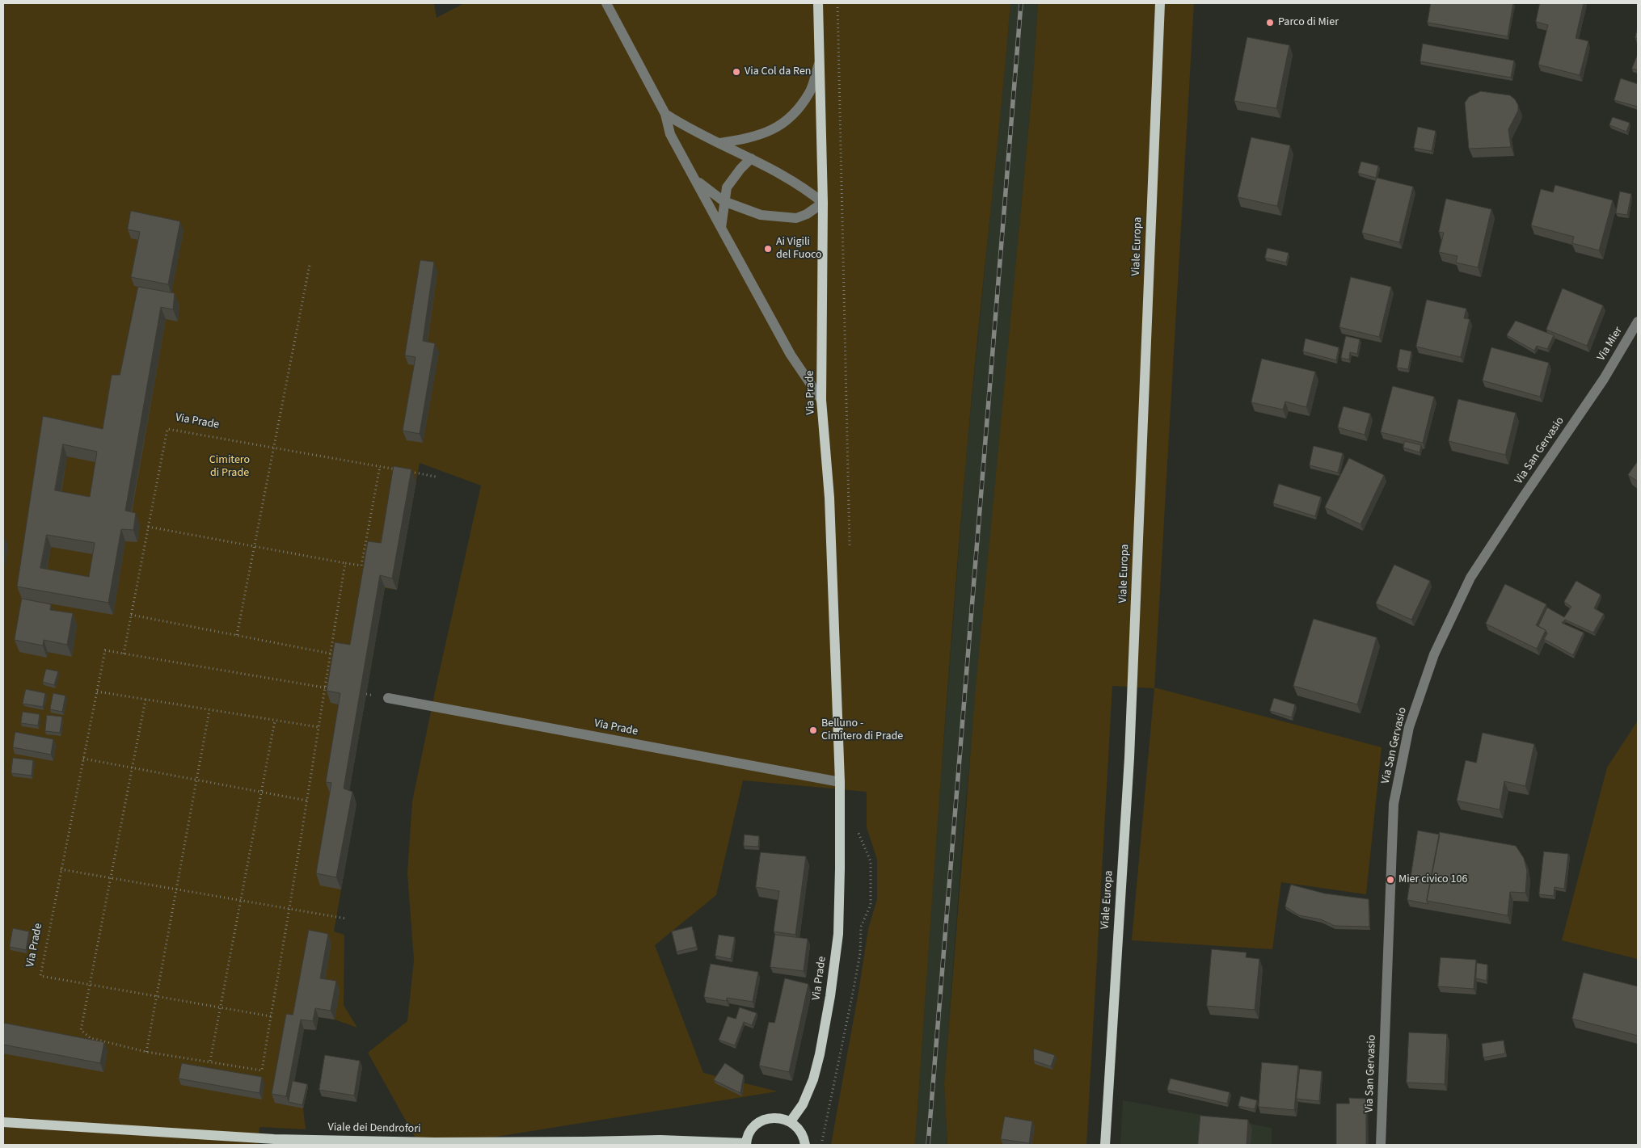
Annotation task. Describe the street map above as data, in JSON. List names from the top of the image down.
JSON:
{
  "streets": {
    "main road": ["Viale Europa", "Via Prade", "Viale dei Dendrofori"],
    "street": ["Via Mier", "Via San Gervasio"]
  },
  "crossings": [
    ["Via Mier", "Via San Gervasio"]
  ],
  "parks": ["Cimitero di Prade"],
  "places": [
    "Parco di Mier",
    "Via Col da Ren",
    "Ai Vigili del Fuoco",
    "Belluno - Cimitero di Prade",
    "Mier civico 106"
  ]
}
